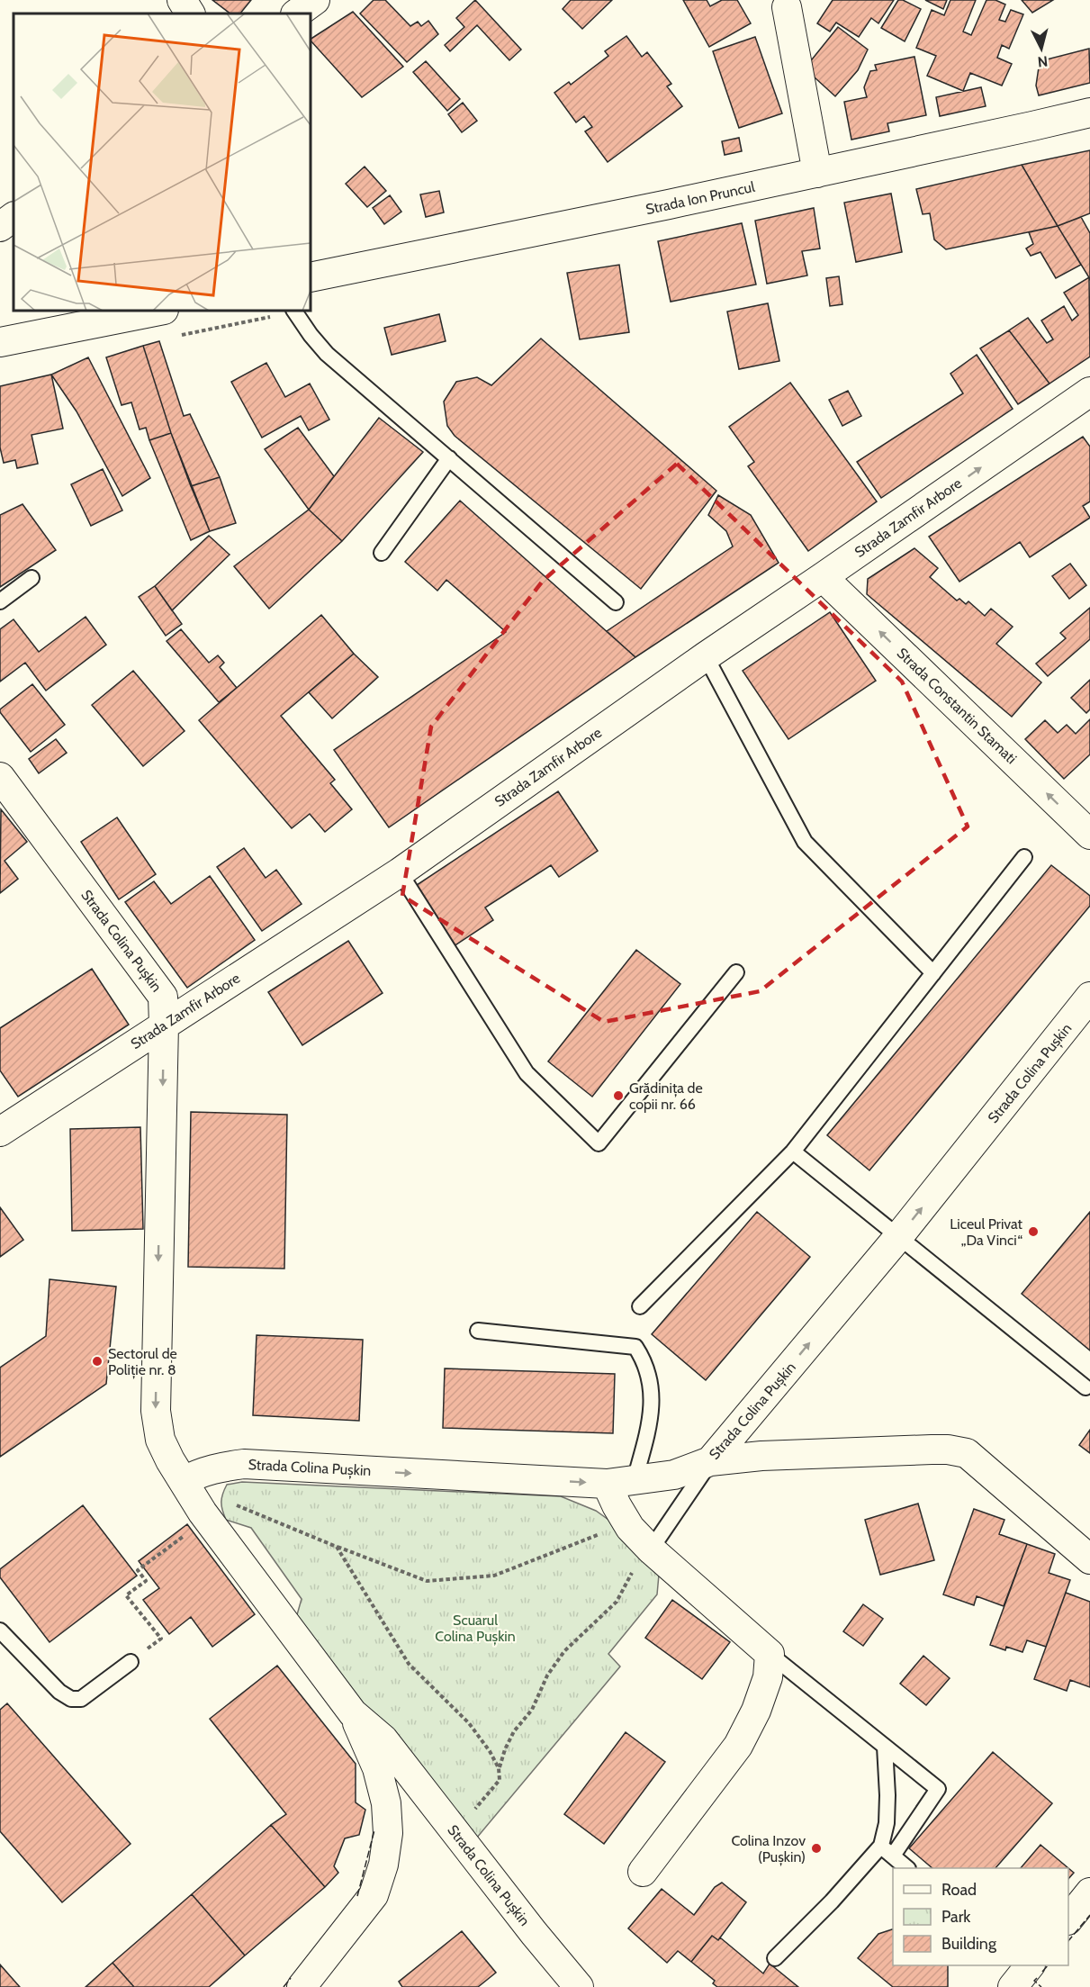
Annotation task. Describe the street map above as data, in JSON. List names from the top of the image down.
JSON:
{
  "streets": {
    "street": [
      "Strada Ion Pruncul",
      "Strada Zamfir Arbore",
      "Strada Constantin Stamati",
      "Strada Colina Pușkin"
    ]
  },
  "crossings": [
    ["Strada Zamfir Arbore", "Strada Constantin Stamati"],
    ["Strada Zamfir Arbore", "Strada Colina Pușkin"]
  ],
  "one_way": ["Strada Constantin Stamati"],
  "parks": ["Scuarul Colina Pușkin"],
  "places": [
    "Grădinița de copii nr. 66",
    "Liceul Privat „Da Vinci“",
    "Sectorul de Poliție nr. 8",
    "Colina Inzov (Pușkin)"
  ],
  "legend": ["Road", "Park", "Building"],
  "north": "bottom"
}
